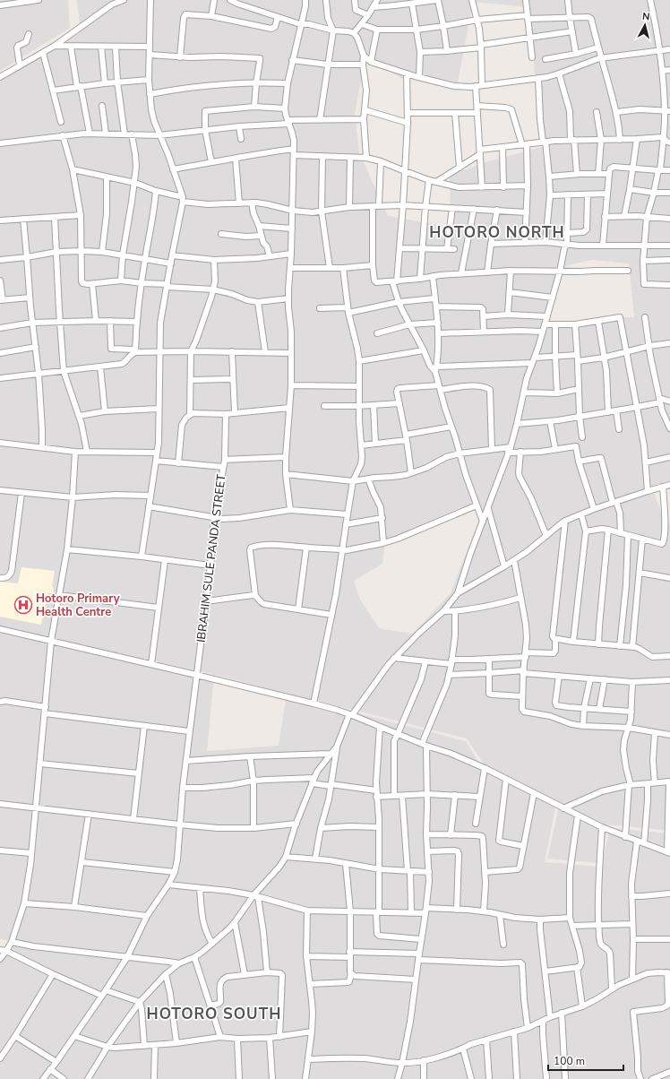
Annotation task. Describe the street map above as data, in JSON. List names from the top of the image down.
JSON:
{
  "streets": {
    "street": ["IBRAHIM SULE PANDA STREET"]
  },
  "districts": ["HOTORO NORTH", "HOTORO SOUTH"],
  "places": {
    "hospital": ["Hotoro Primary Health Centre"]
  },
  "scale_bar": "100 m",
  "north": "top"
}
